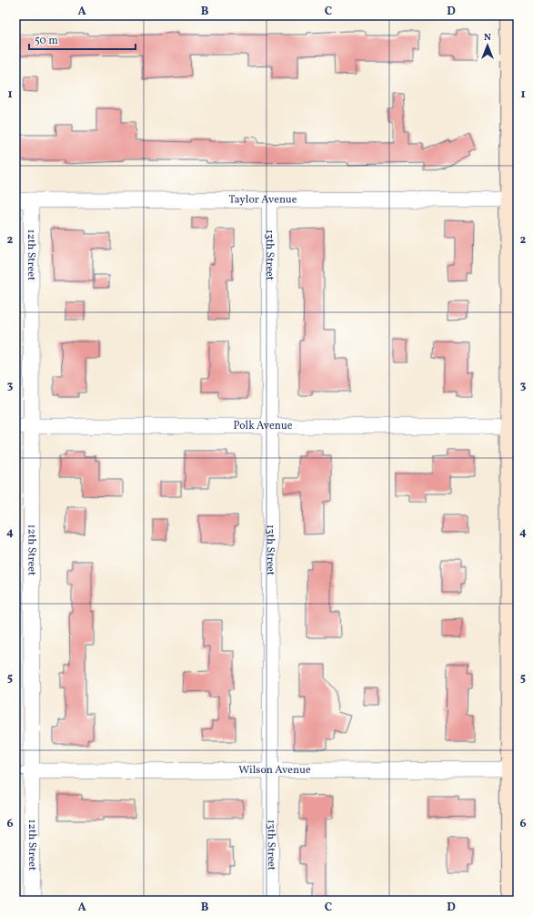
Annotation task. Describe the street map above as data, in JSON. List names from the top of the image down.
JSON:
{
  "streets": {
    "street": [
      "Taylor Avenue",
      "12th Street",
      "13th Street",
      "Polk Avenue",
      "Wilson Avenue"
    ]
  },
  "crossings": [
    ["Taylor Avenue", "12th Street"],
    ["Taylor Avenue", "13th Street"],
    ["12th Street", "Polk Avenue"],
    ["12th Street", "Wilson Avenue"],
    ["13th Street", "Polk Avenue"],
    ["13th Street", "Wilson Avenue"]
  ],
  "scale_bar": "50 m",
  "north": "top",
  "grid": {
    "columns": [
      "A",
      "B",
      "C",
      "D"
    ],
    "rows": [
      "1",
      "2",
      "3",
      "4",
      "5",
      "6"
    ]
  }
}
